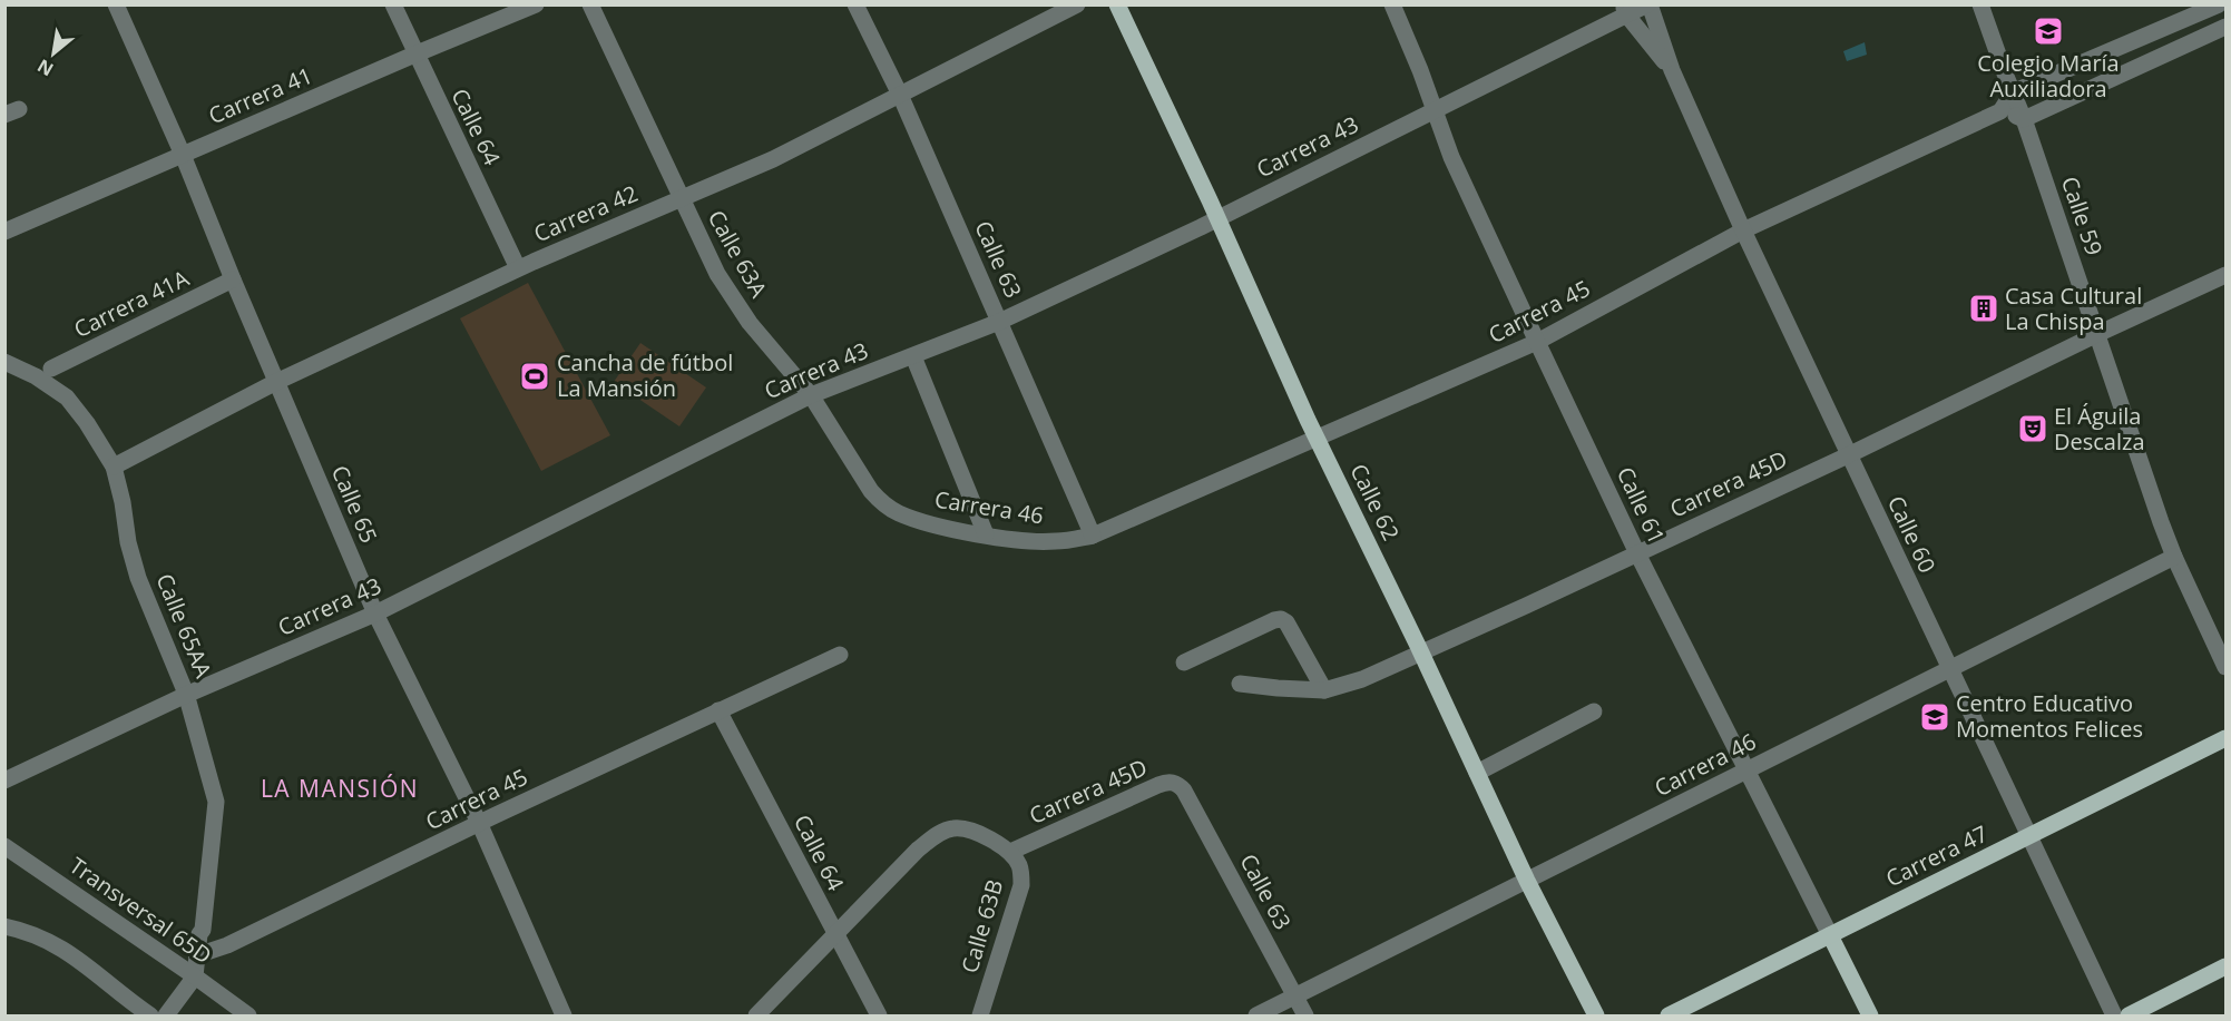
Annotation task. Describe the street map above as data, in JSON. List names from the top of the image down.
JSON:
{
  "streets": {
    "main road": ["Calle 62", "Calle 61", "Carrera 47"],
    "street": [
      "Carrera 41",
      "Calle 64",
      "Carrera 43",
      "Carrera 42",
      "Calle 59",
      "Calle 63A",
      "Calle 63",
      "Carrera 41A",
      "Carrera 45",
      "Carrera 45D",
      "Calle 65",
      "Carrera 46",
      "Calle 60",
      "Calle 65AA",
      "Transversal 65D",
      "Calle 63B"
    ]
  },
  "crossings": [
    ["Carrera 41", "Calle 64"],
    ["Carrera 41", "Calle 65"],
    ["Calle 64", "Carrera 42"],
    ["Calle 64", "Carrera 45"],
    ["Carrera 43", "Calle 63A"],
    ["Carrera 43", "Calle 63"],
    ["Carrera 43", "Calle 62"],
    ["Carrera 43", "Calle 65"],
    ["Carrera 43", "Calle 61"],
    ["Carrera 43", "Calle 60"],
    ["Carrera 43", "Calle 65AA"],
    ["Carrera 42", "Calle 63A"],
    ["Carrera 42", "Calle 63"],
    ["Carrera 42", "Calle 65"],
    ["Carrera 42", "Calle 65AA"],
    ["Calle 59", "Carrera 45D"],
    ["Calle 59", "Carrera 46"],
    ["Calle 63A", "Carrera 46"],
    ["Calle 63", "Carrera 45"],
    ["Calle 63", "Carrera 45D"],
    ["Calle 63", "Carrera 46"],
    ["Carrera 41A", "Calle 65"],
    ["Carrera 45", "Calle 62"],
    ["Carrera 45", "Calle 65"],
    ["Carrera 45", "Calle 61"],
    ["Carrera 45", "Carrera 46"],
    ["Carrera 45", "Calle 60"],
    ["Carrera 45", "Calle 65AA"],
    ["Carrera 45D", "Calle 62"],
    ["Carrera 45D", "Calle 61"],
    ["Carrera 45D", "Calle 60"],
    ["Carrera 45D", "Calle 63B"],
    ["Calle 62", "Carrera 46"],
    ["Calle 61", "Carrera 46"],
    ["Calle 61", "Carrera 47"],
    ["Carrera 46", "Calle 60"],
    ["Calle 60", "Carrera 47"]
  ],
  "districts": ["LA MANSIÓN"],
  "places": {
    "school or university": ["Colegio María Auxiliadora", "Centro Educativo Momentos Felices"],
    "building": ["Casa Cultural La Chispa"],
    "sports": ["Cancha de fútbol La Mansión"],
    "theatre": ["El Águila Descalza"]
  },
  "north": "bottom left"
}
